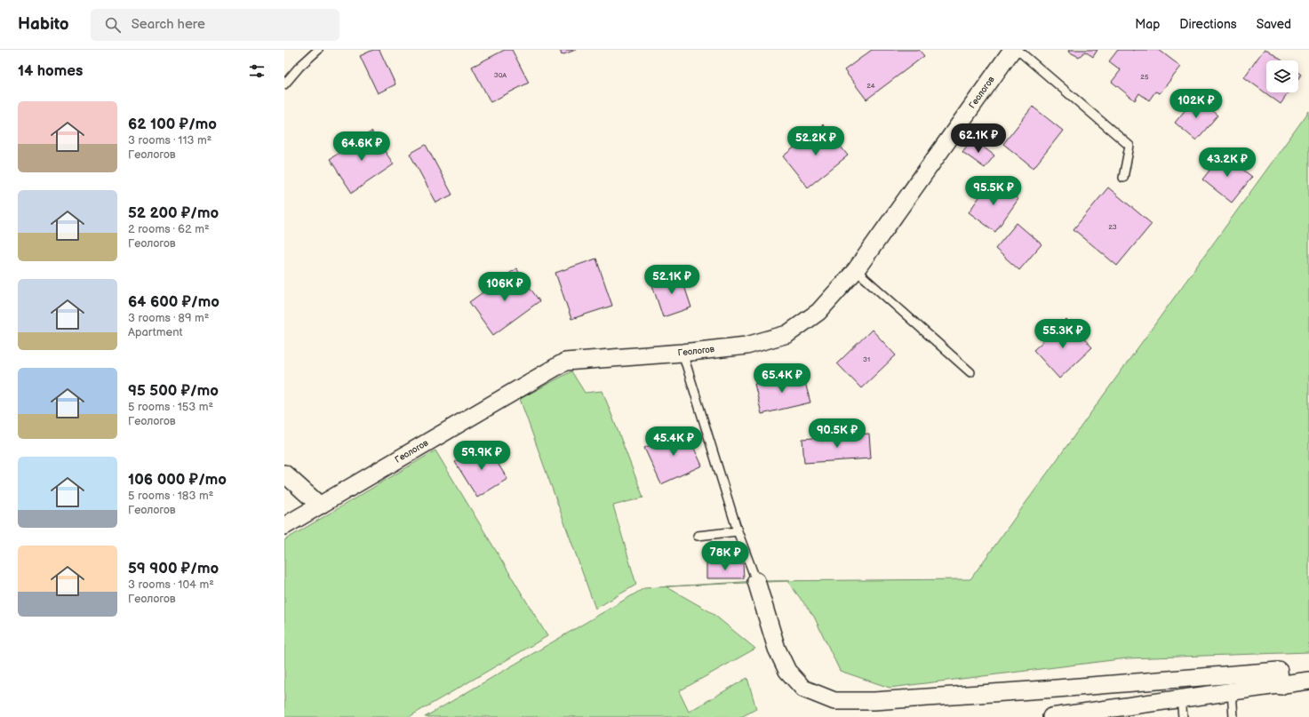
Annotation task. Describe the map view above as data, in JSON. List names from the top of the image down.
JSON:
{
  "streets": {
    "street": ["Геологов"]
  },
  "house_numbers": [
    "30А",
    "25",
    "24",
    "23",
    "31"
  ],
  "page": {
    "header": "Habito",
    "search": "Search here",
    "nav": ["Map", "Directions", "Saved"],
    "heading": "14 homes",
    "price": [
      "102K ₽",
      "62.1K ₽",
      "52.2K ₽",
      "64.6K ₽",
      "43.2K ₽",
      "95.5K ₽",
      "52.1K ₽",
      "106K ₽",
      "55.3K ₽",
      "65.4K ₽",
      "90.5K ₽",
      "45.4K ₽",
      "59.9K ₽",
      "78K ₽"
    ],
    "list": [
      {
        "name": "62 100 ₽/mo",
        "note": "3 rooms · 113 m² · Геологов"
      },
      {
        "name": "52 200 ₽/mo",
        "note": "2 rooms · 62 m² · Геологов"
      },
      {
        "name": "64 600 ₽/mo",
        "note": "3 rooms · 89 m² · Apartment"
      },
      {
        "name": "95 500 ₽/mo",
        "note": "5 rooms · 153 m² · Геологов"
      },
      {
        "name": "106 000 ₽/mo",
        "note": "5 rooms · 183 m² · Геологов"
      },
      {
        "name": "59 900 ₽/mo",
        "note": "3 rooms · 104 m² · Геологов"
      }
    ]
  }
}
